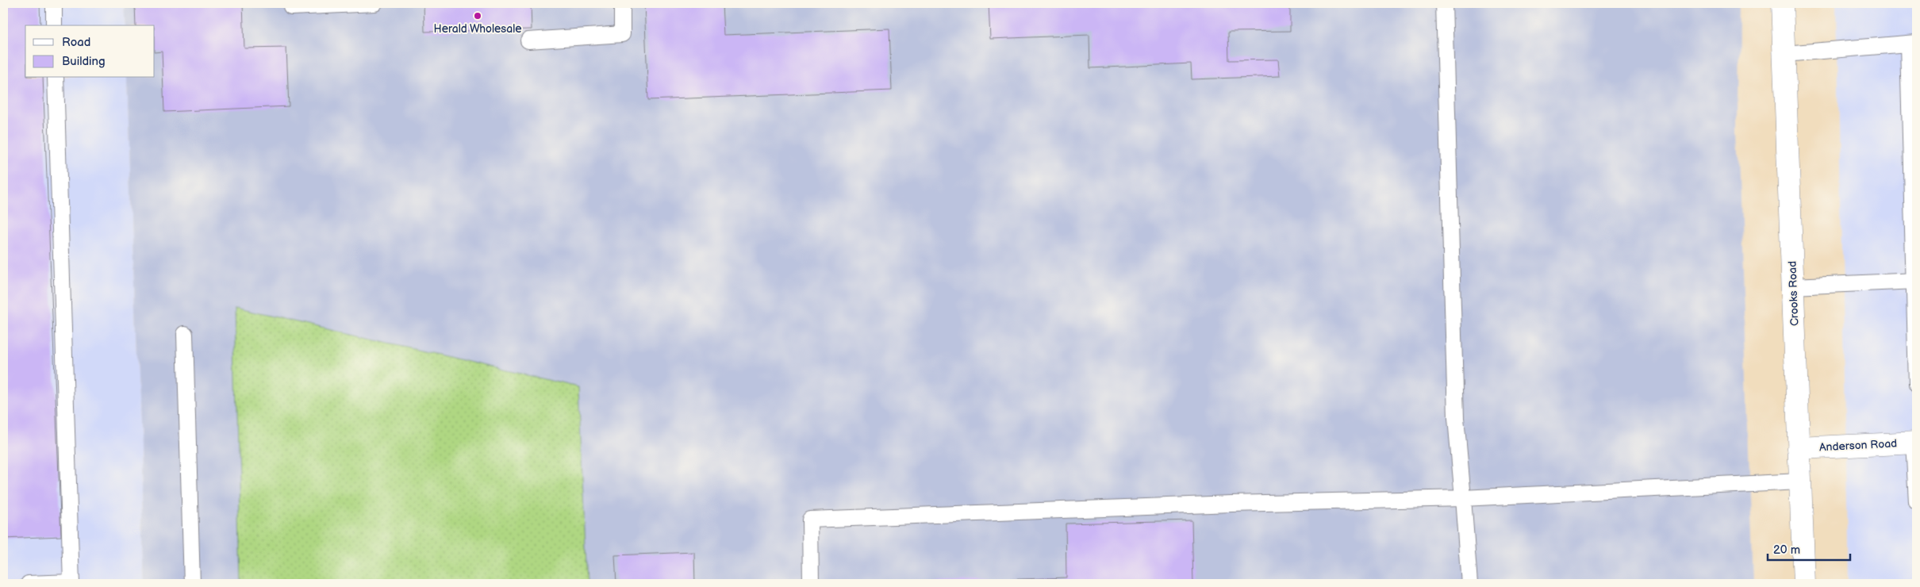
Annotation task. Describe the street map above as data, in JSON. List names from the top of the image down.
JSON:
{
  "streets": {
    "main road": ["Crooks Road", "Anderson Road"]
  },
  "crossings": [
    ["Crooks Road", "Anderson Road"]
  ],
  "places": ["Herald Wholesale"],
  "legend": ["Road", "Building"],
  "scale_bar": "20 m"
}
